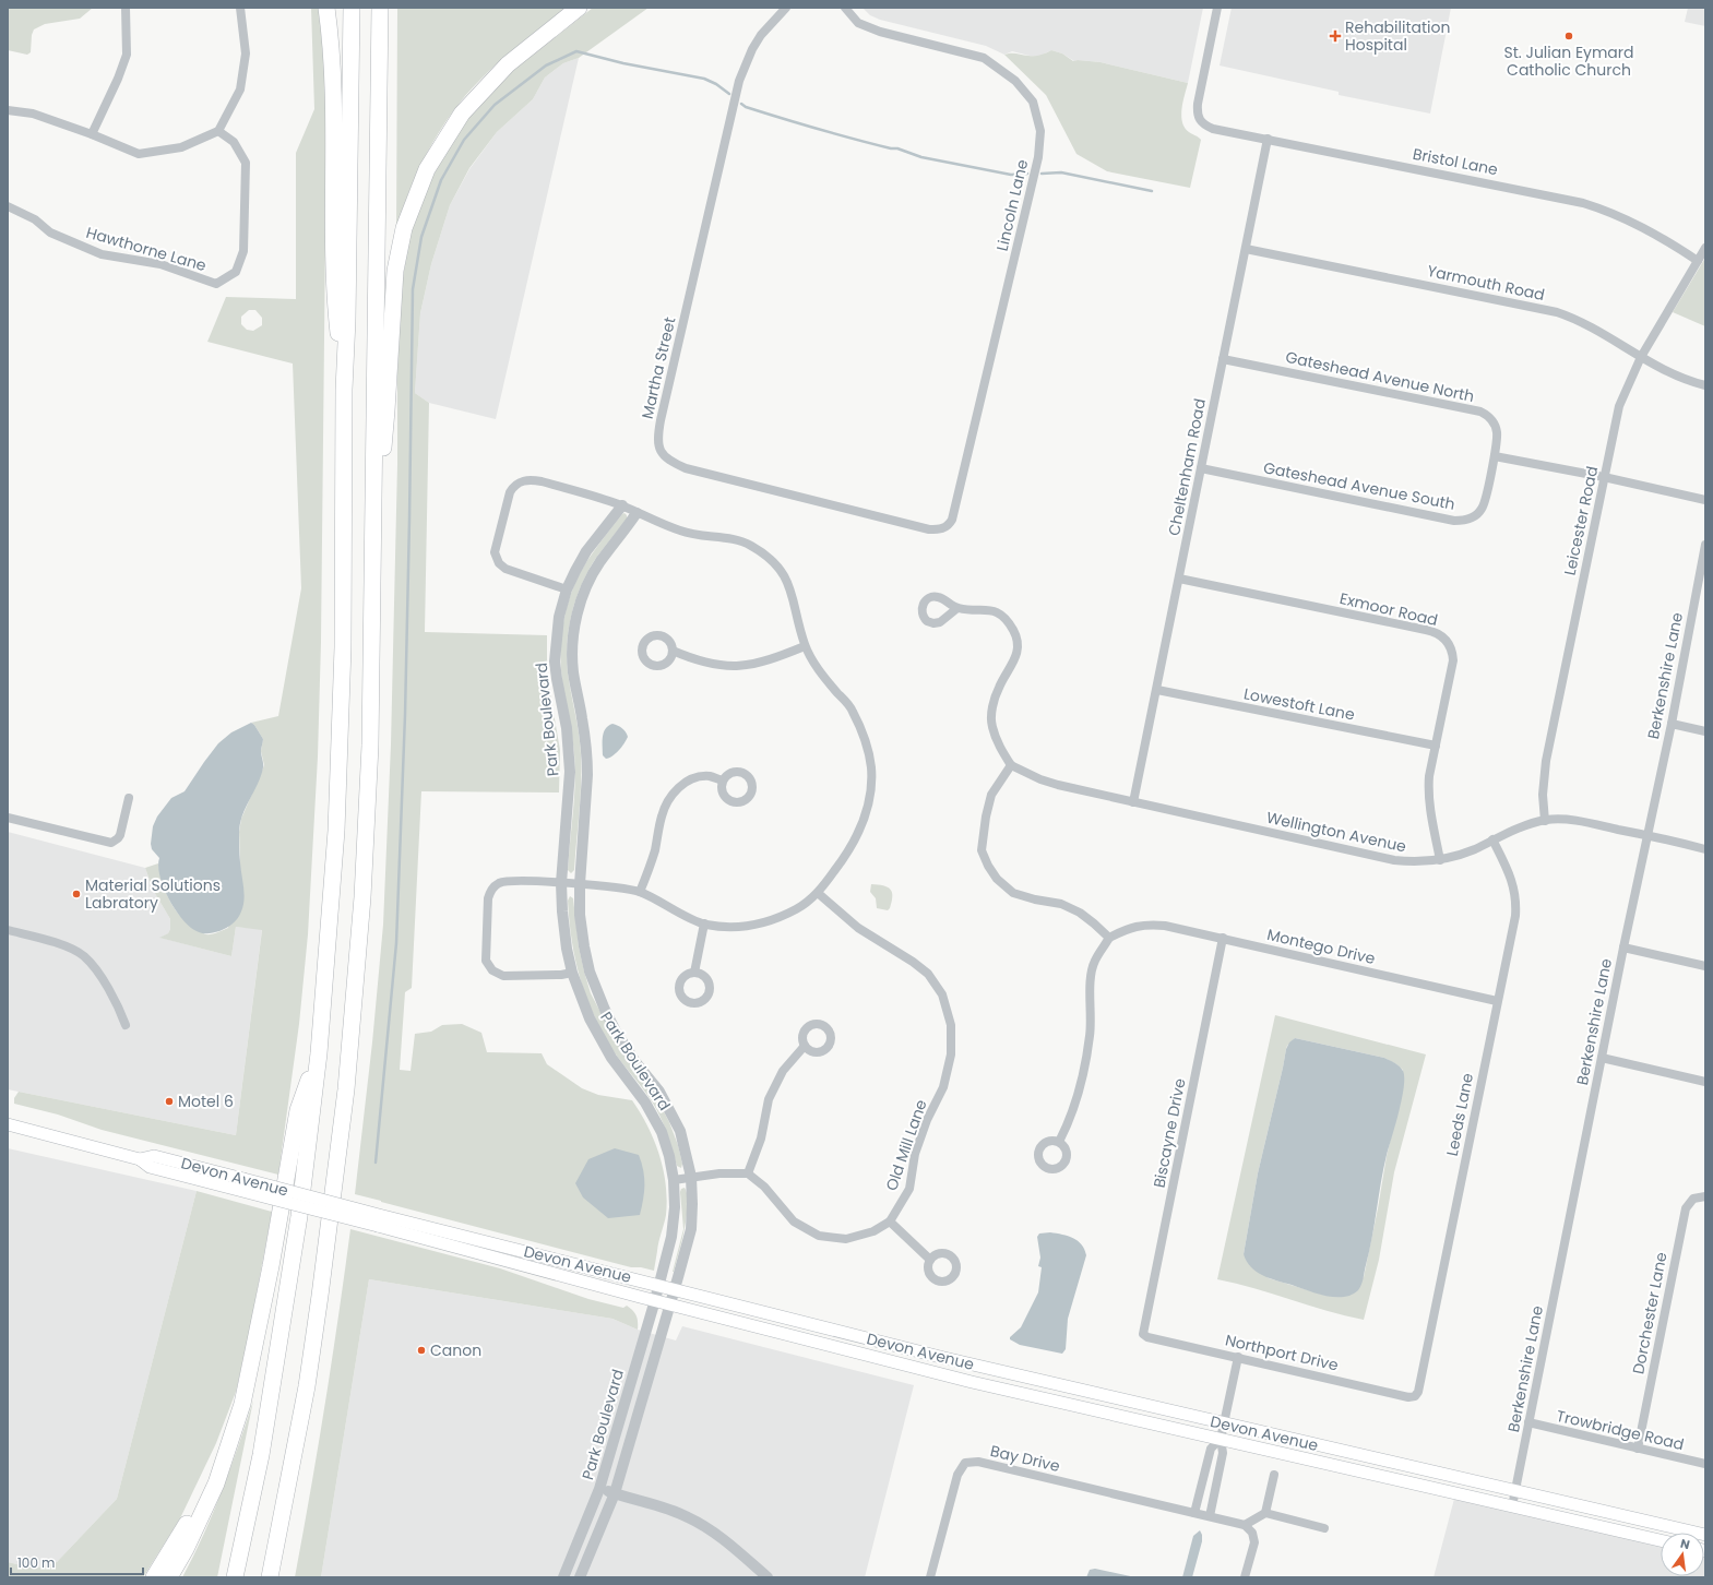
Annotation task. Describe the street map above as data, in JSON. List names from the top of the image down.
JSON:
{
  "streets": {
    "main road": ["Devon Avenue"],
    "street": [
      "Bristol Lane",
      "Lincoln Lane",
      "Hawthorne Lane",
      "Yarmouth Road",
      "Martha Street",
      "Gateshead Avenue North",
      "Cheltenham Road",
      "Gateshead Avenue South",
      "Leicester Road",
      "Exmoor Road",
      "Berkenshire Lane",
      "Lowestoft Lane",
      "Park Boulevard",
      "Wellington Avenue",
      "Montego Drive",
      "Leeds Lane",
      "Biscayne Drive",
      "Old Mill Lane",
      "Dorchester Lane",
      "Northport Drive",
      "Trowbridge Road",
      "Bay Drive"
    ]
  },
  "crossings": [
    ["Bristol Lane", "Cheltenham Road"],
    ["Bristol Lane", "Leicester Road"],
    ["Lincoln Lane", "Martha Street"],
    ["Yarmouth Road", "Cheltenham Road"],
    ["Yarmouth Road", "Leicester Road"],
    ["Gateshead Avenue North", "Cheltenham Road"],
    ["Gateshead Avenue North", "Gateshead Avenue South"],
    ["Cheltenham Road", "Gateshead Avenue South"],
    ["Cheltenham Road", "Exmoor Road"],
    ["Cheltenham Road", "Lowestoft Lane"],
    ["Cheltenham Road", "Wellington Avenue"],
    ["Leicester Road", "Wellington Avenue"],
    ["Exmoor Road", "Lowestoft Lane"],
    ["Exmoor Road", "Wellington Avenue"],
    ["Berkenshire Lane", "Wellington Avenue"],
    ["Berkenshire Lane", "Devon Avenue"],
    ["Berkenshire Lane", "Trowbridge Road"],
    ["Park Boulevard", "Devon Avenue"],
    ["Wellington Avenue", "Leeds Lane"],
    ["Montego Drive", "Leeds Lane"],
    ["Montego Drive", "Biscayne Drive"],
    ["Leeds Lane", "Northport Drive"],
    ["Biscayne Drive", "Northport Drive"],
    ["Dorchester Lane", "Trowbridge Road"]
  ],
  "places": {
    "health": ["Rehabilitation Hospital"],
    "other": [
      "St. Julian Eymard Catholic Church",
      "Material Solutions Labratory",
      "Motel 6",
      "Canon"
    ]
  },
  "scale_bar": "100 m",
  "north": "top"
}
